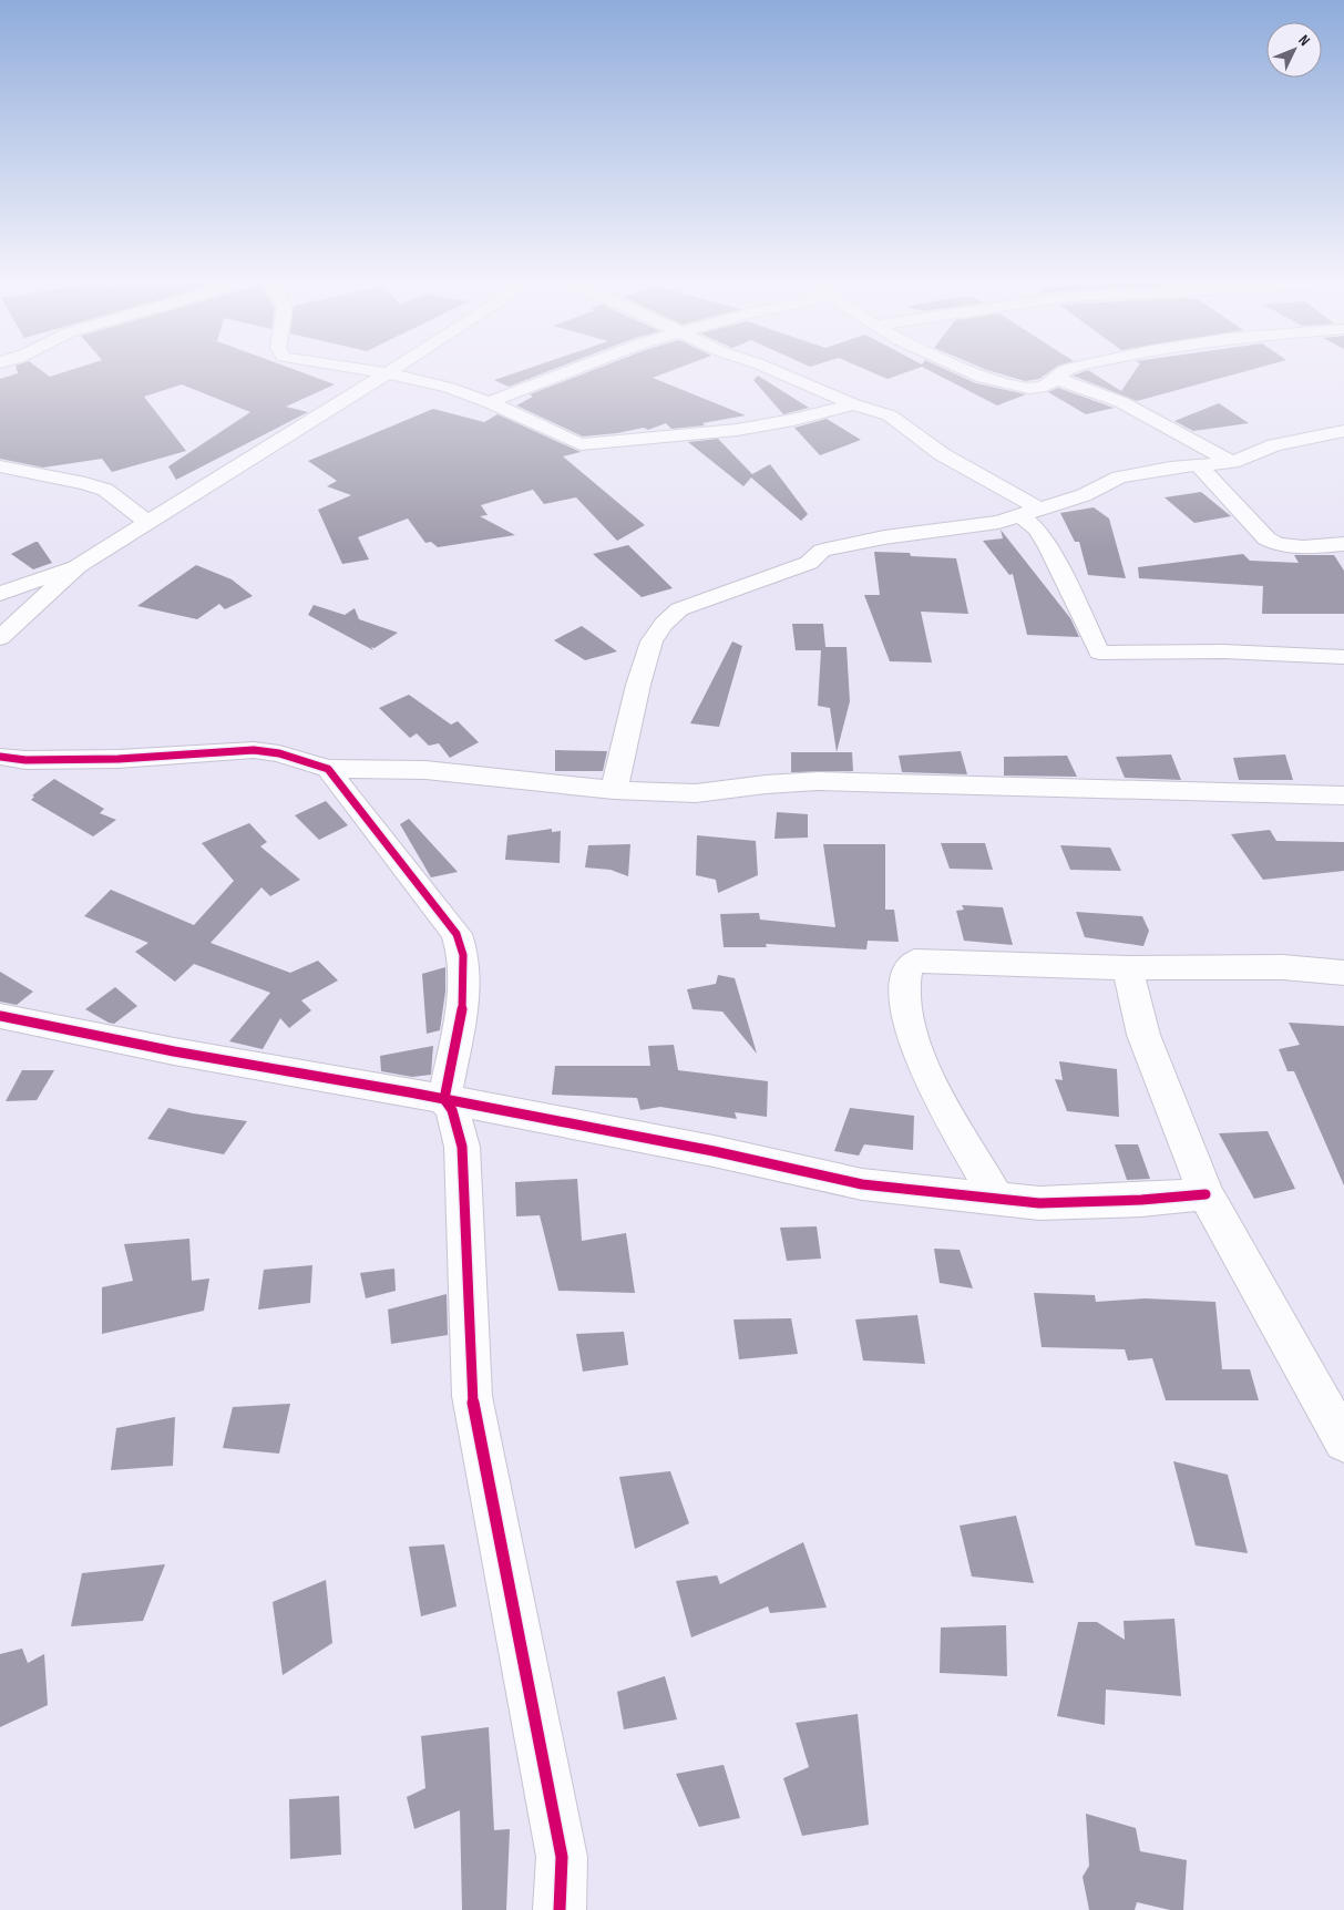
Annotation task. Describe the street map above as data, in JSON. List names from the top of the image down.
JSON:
{
  "north": "top right"
}
